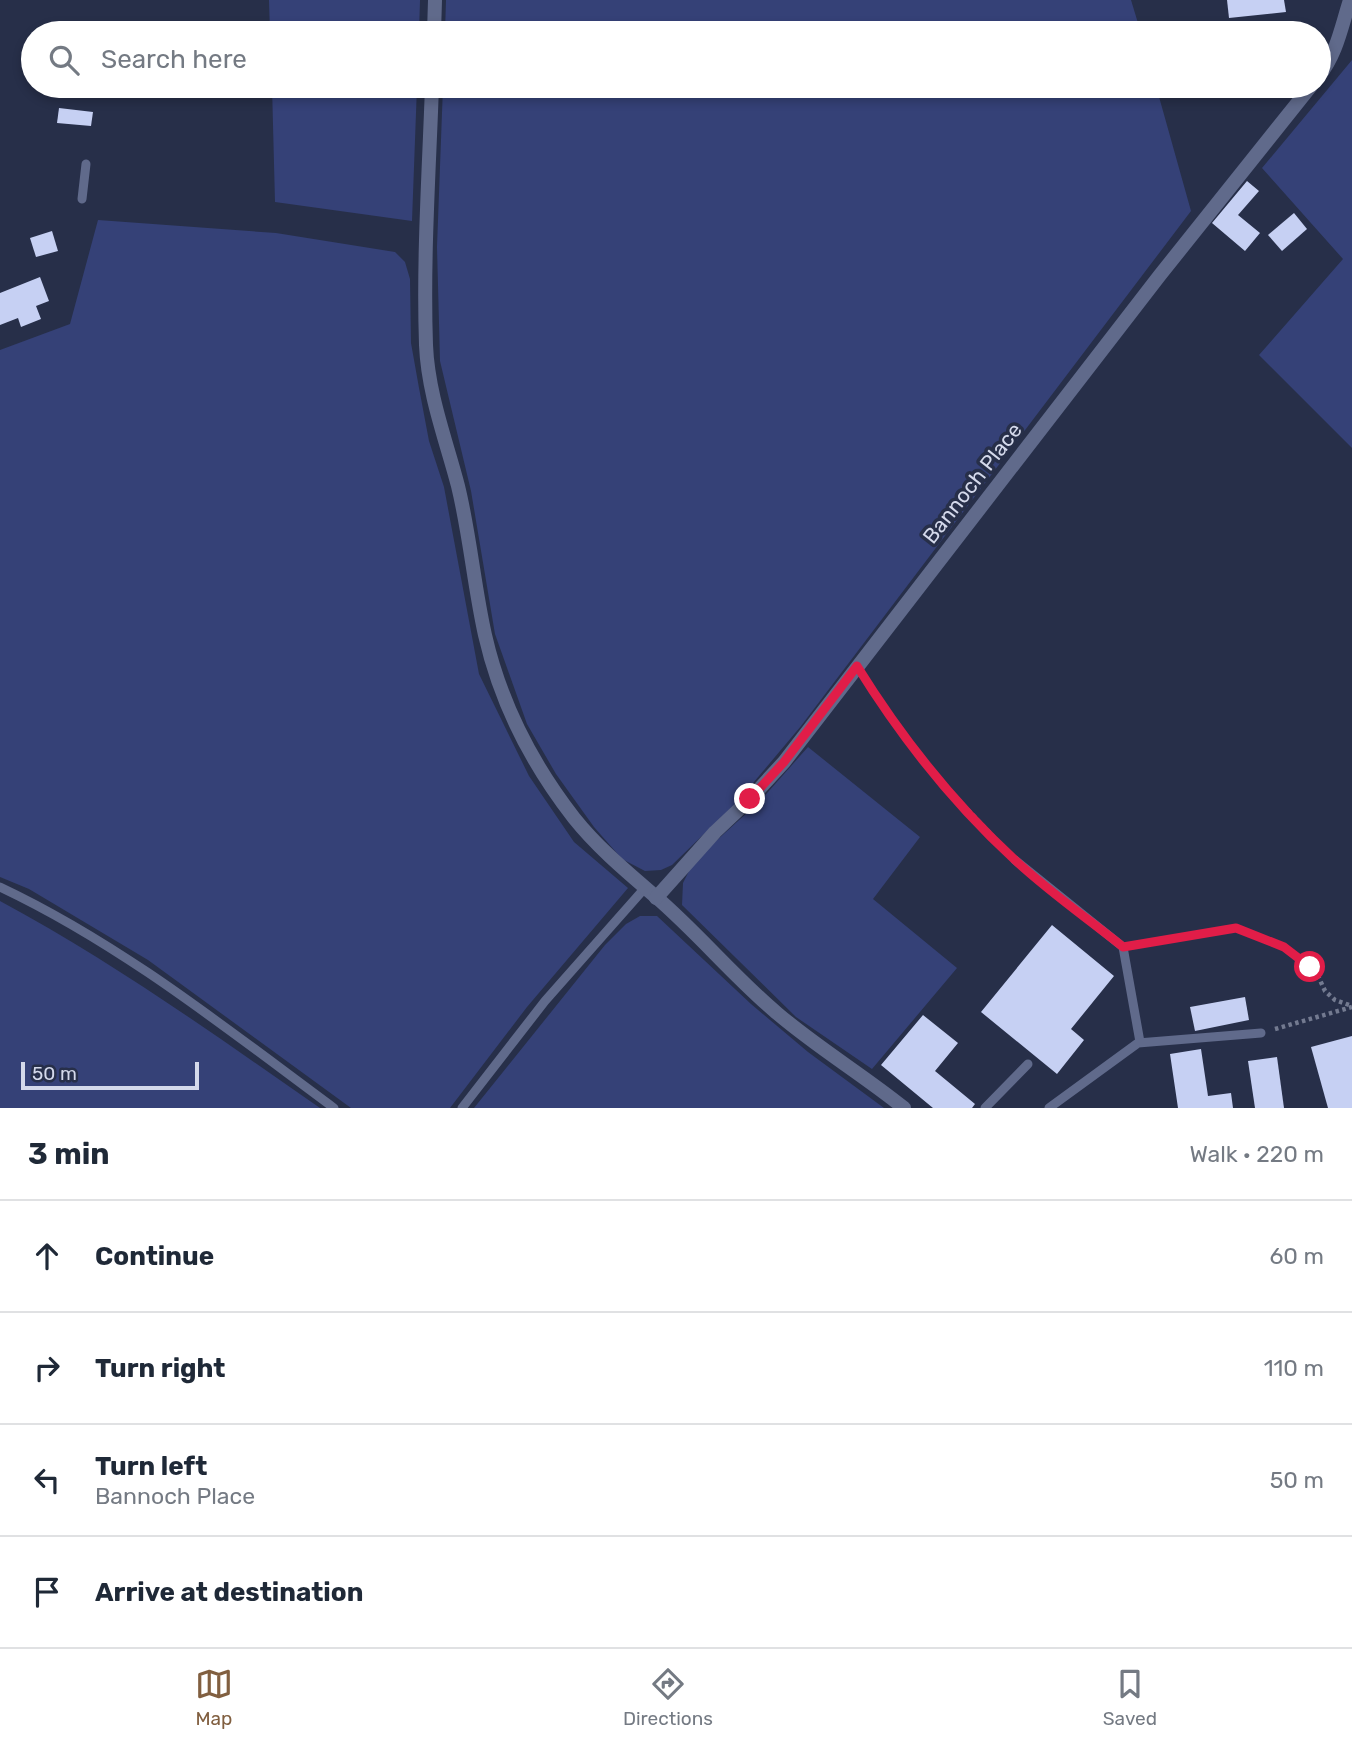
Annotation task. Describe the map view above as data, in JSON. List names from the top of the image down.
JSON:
{
  "streets": {
    "street": ["Bannoch Place"]
  },
  "scale_bar": "50 m",
  "page": {
    "search": "Search here",
    "scale": "50 m",
    "heading": ["3 min", "Walk · 220 m"],
    "list": [
      ["Continue", "60 m"],
      ["Turn right", "110 m"],
      ["Turn left", "Bannoch Place", "50 m"],
      "Arrive at destination"
    ],
    "nav": ["Map", "Directions", "Saved"]
  }
}
